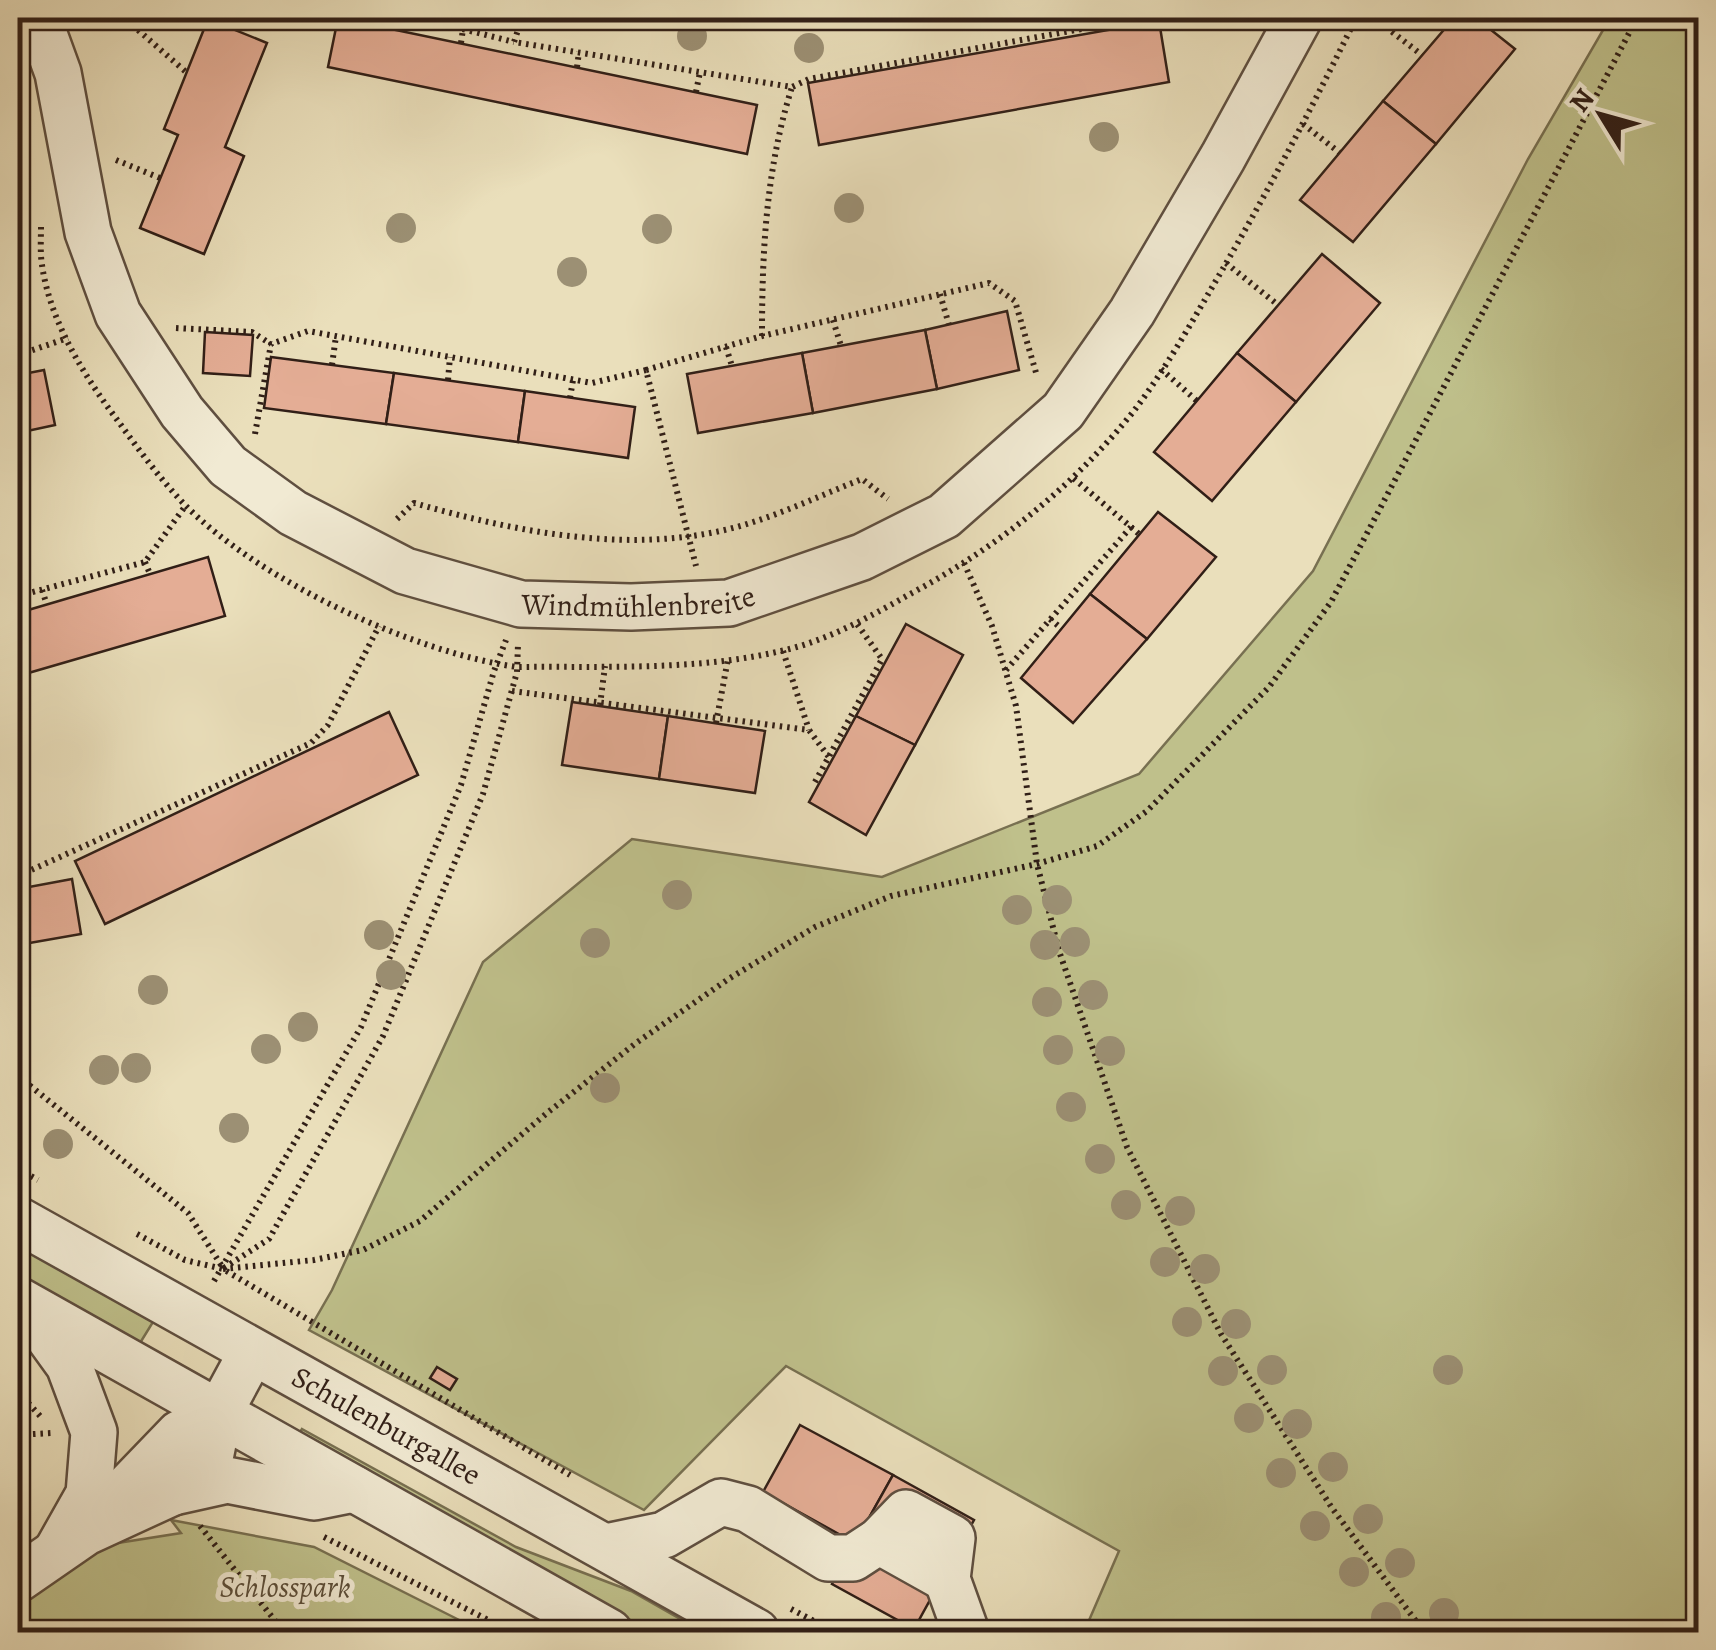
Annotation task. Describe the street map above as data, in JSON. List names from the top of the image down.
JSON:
{
  "streets": {
    "street": ["Windmühlenbreite", "Schulenburgallee"]
  },
  "parks": ["Schlosspark"],
  "north": "top left"
}
